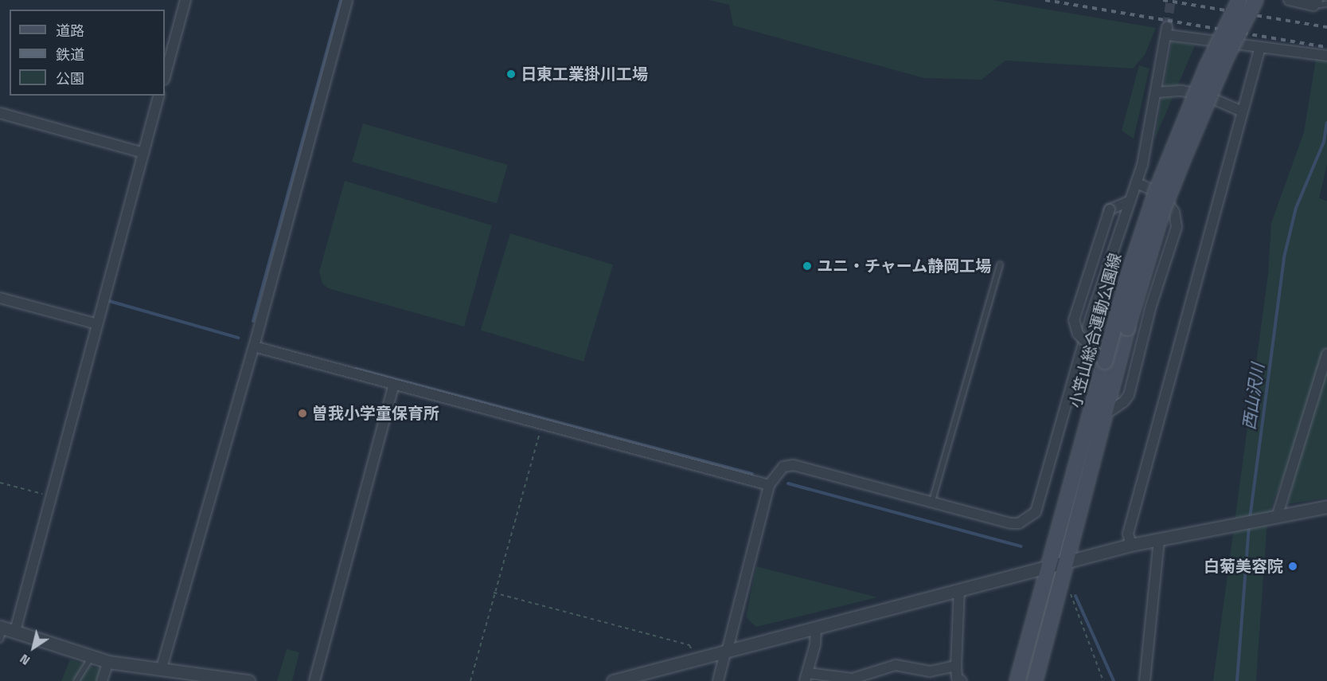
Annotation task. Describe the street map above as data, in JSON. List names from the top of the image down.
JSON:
{
  "streets": {
    "main road": ["小笠山総合運動公園線"]
  },
  "water": ["西山沢川"],
  "places": [
    "日東工業掛川工場",
    "ユニ・チャーム静岡工場",
    "曽我小学童保育所",
    "白菊美容院"
  ],
  "legend": ["道路", "鉄道", "公園"],
  "north": "bottom left"
}
